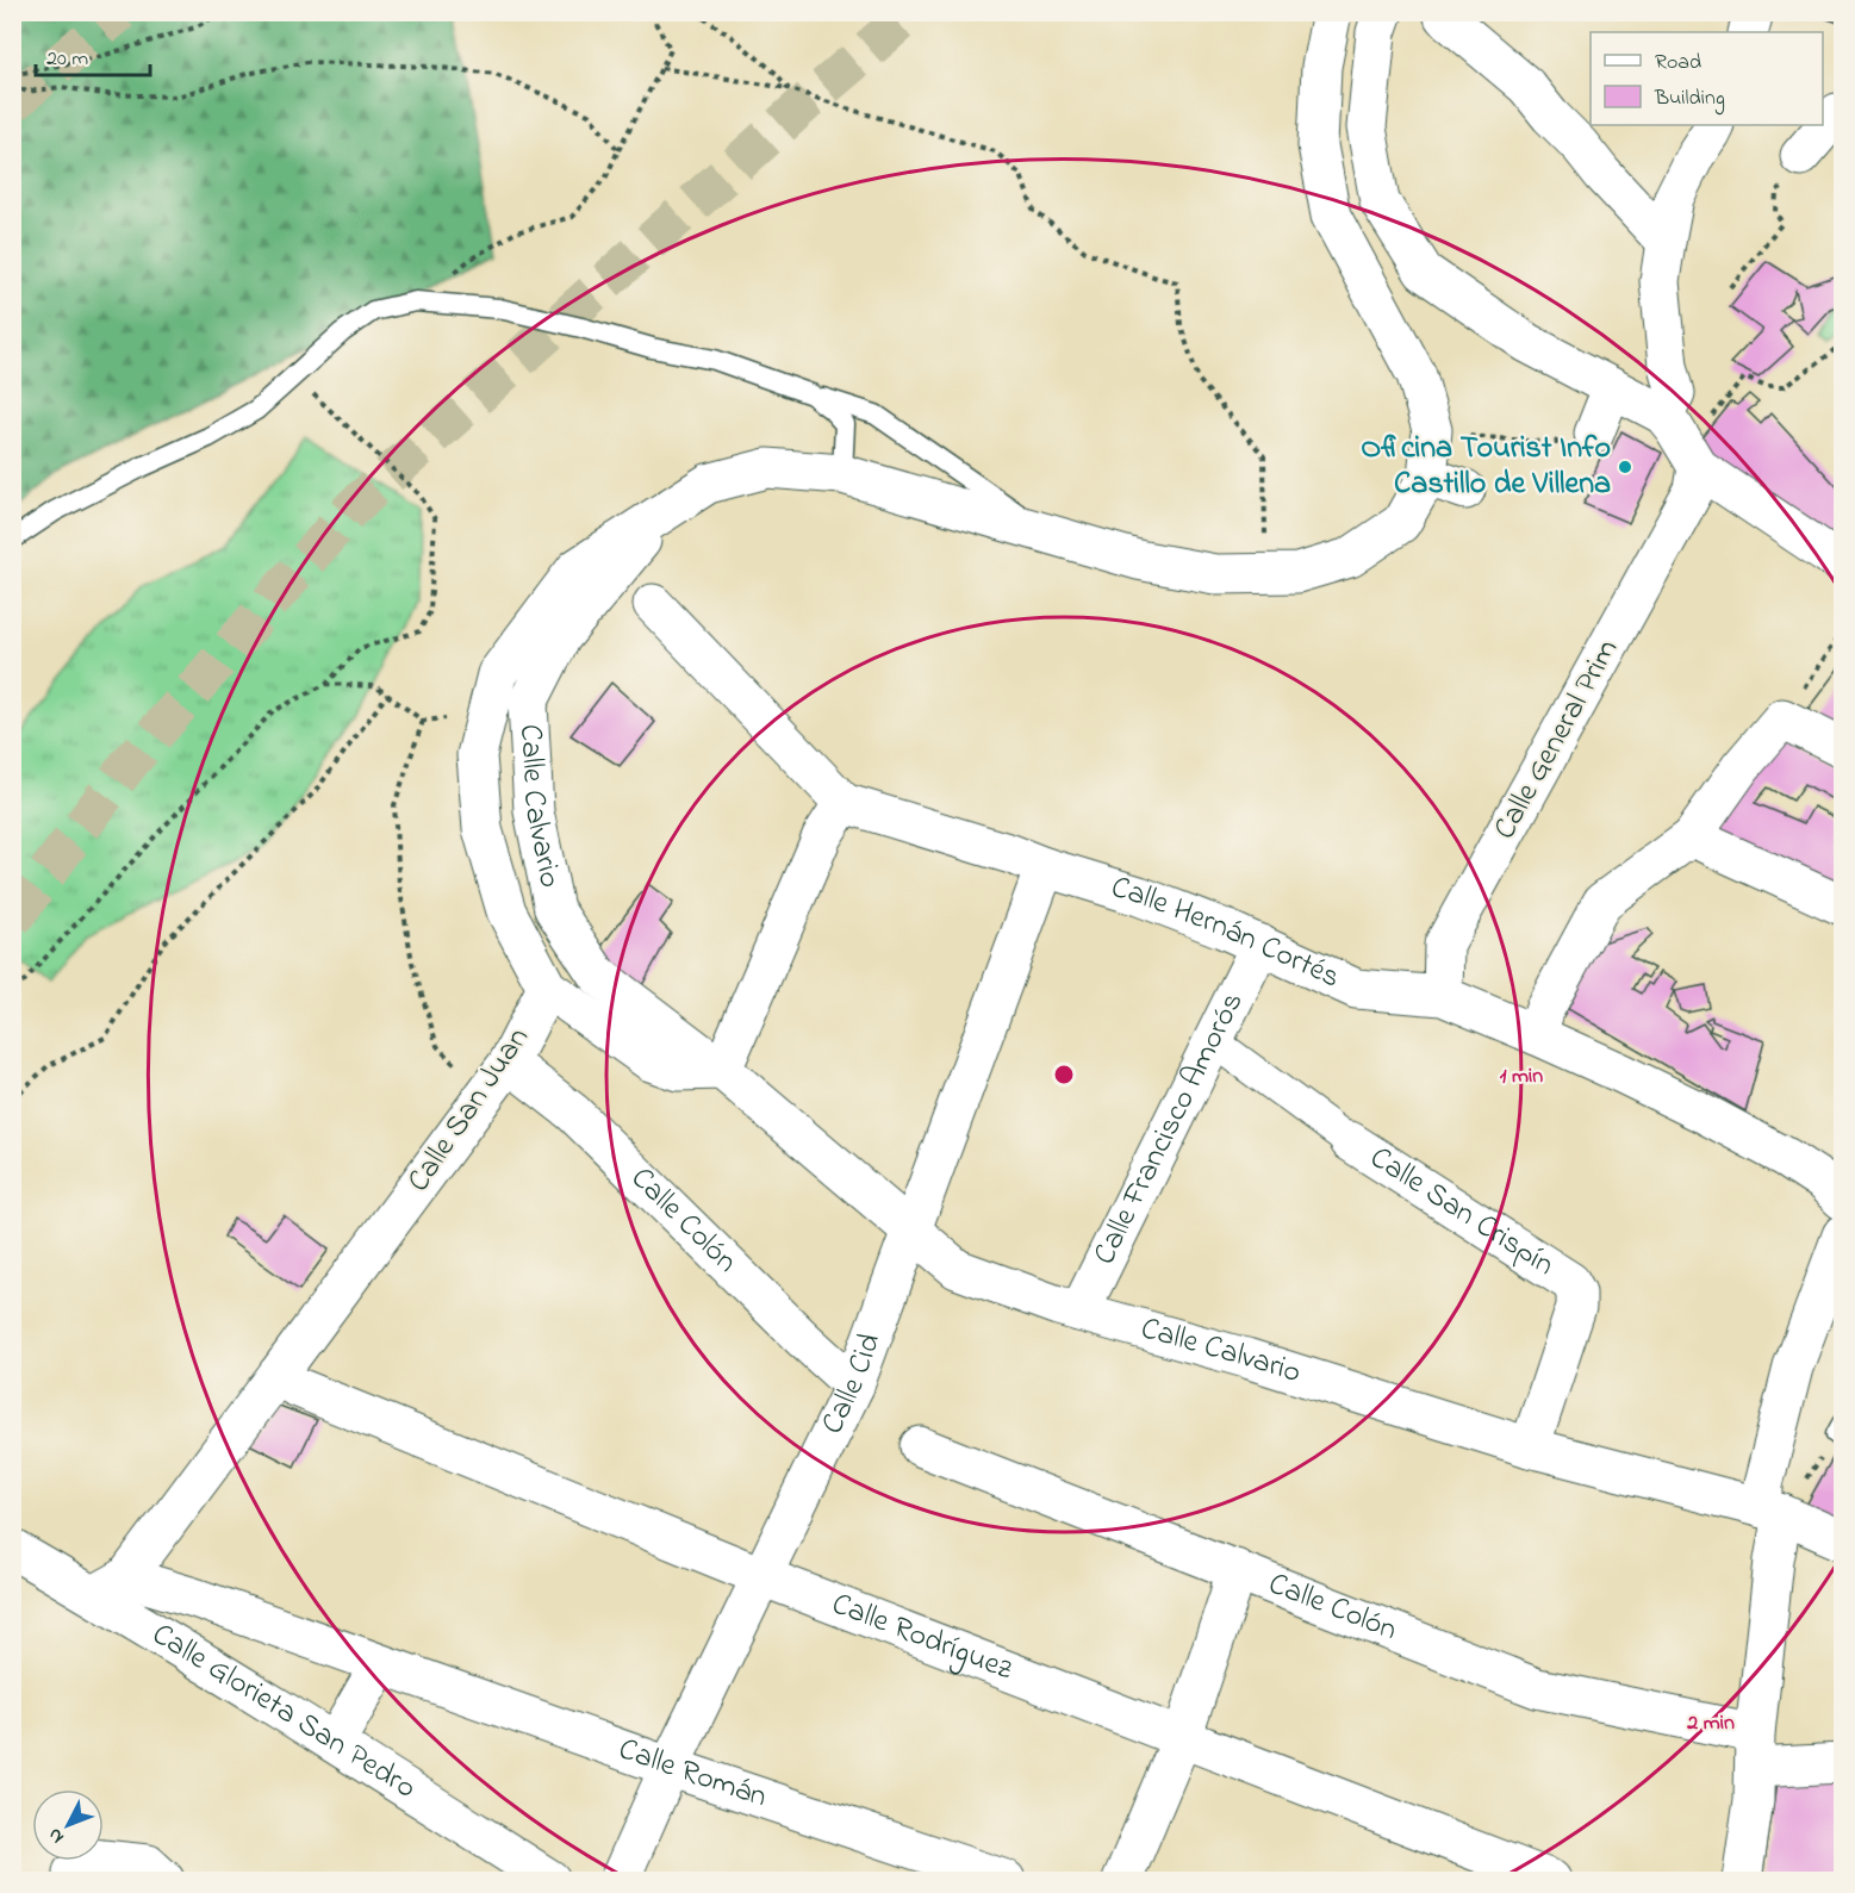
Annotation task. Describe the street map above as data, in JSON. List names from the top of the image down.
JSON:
{
  "streets": {
    "street": [
      "Calle General Prim",
      "Calle Calvario",
      "Calle Hernán Cortés",
      "Calle San Juan",
      "Calle Francisco Amorós",
      "Calle San Crispín",
      "Calle Colón",
      "Calle Cid",
      "Calle Rodríguez",
      "Calle Glorieta San Pedro",
      "Calle Román"
    ]
  },
  "crossings": [
    ["Calle General Prim", "Calle Hernán Cortés"],
    ["Calle Calvario", "Calle Francisco Amorós"],
    ["Calle Calvario", "Calle San Crispín"],
    ["Calle Calvario", "Calle Cid"],
    ["Calle Hernán Cortés", "Calle Francisco Amorós"],
    ["Calle Hernán Cortés", "Calle Cid"],
    ["Calle San Juan", "Calle Colón"],
    ["Calle San Juan", "Calle Rodríguez"],
    ["Calle San Juan", "Calle Glorieta San Pedro"],
    ["Calle San Juan", "Calle Román"],
    ["Calle Francisco Amorós", "Calle San Crispín"],
    ["Calle Colón", "Calle Cid"],
    ["Calle Cid", "Calle Rodríguez"],
    ["Calle Cid", "Calle Román"],
    ["Calle Glorieta San Pedro", "Calle Román"]
  ],
  "places": ["Oficina Tourist Info Castillo de Villena"],
  "legend": ["Road", "Building"],
  "scale_bar": "20 m",
  "north": "bottom left",
  "rings": ["1 min", "2 min"]
}
